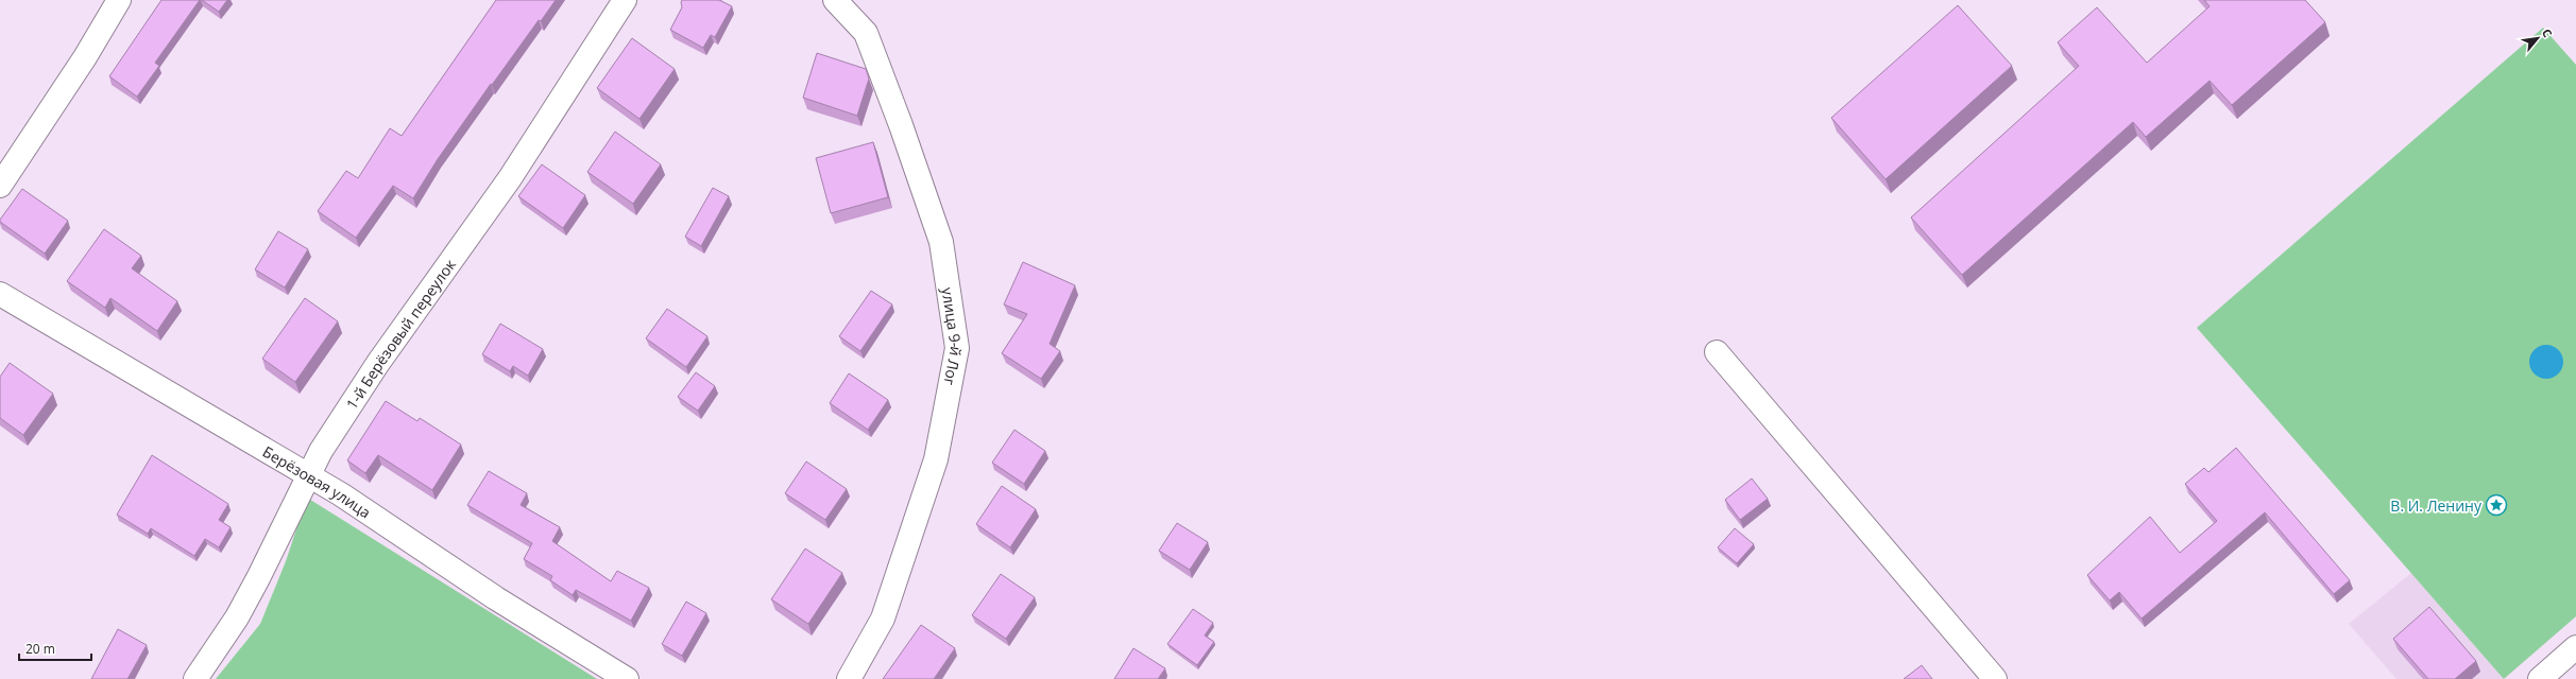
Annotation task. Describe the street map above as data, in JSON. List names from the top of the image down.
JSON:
{
  "streets": {
    "street": ["1-й Берёзовый переулок", "улица 9-й Лог", "Берёзовая улица"]
  },
  "crossings": [
    ["1-й Берёзовый переулок", "Берёзовая улица"]
  ],
  "places": {
    "place": ["В. И. Ленину"]
  },
  "scale_bar": "20 m",
  "north": "top right"
}
